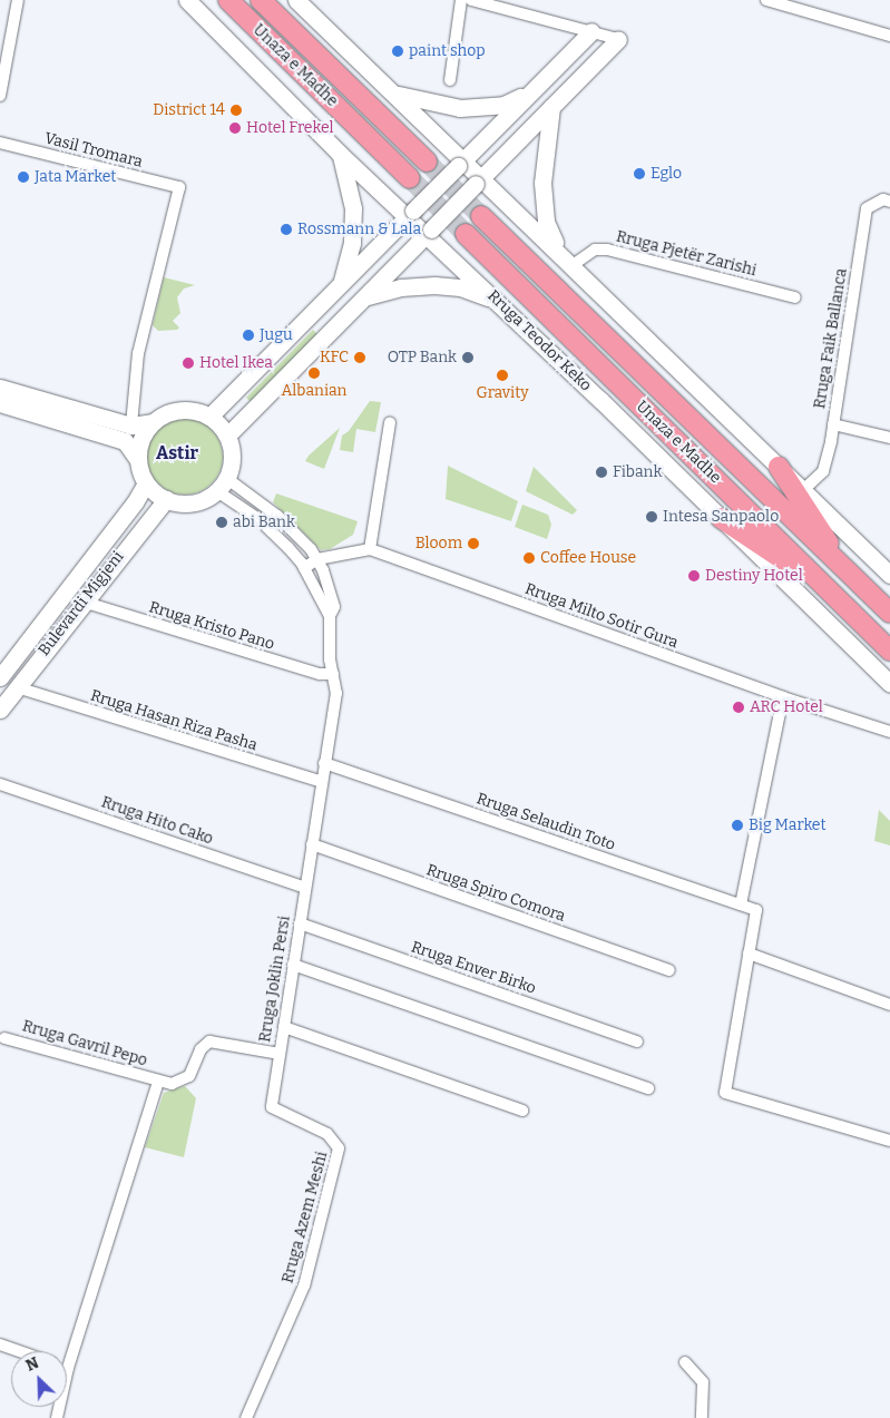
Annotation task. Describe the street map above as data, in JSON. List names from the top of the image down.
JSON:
{
  "streets": {
    "highway": ["Unaza e Madhe"],
    "main road": ["Rruga Teodor Keko", "Bulevardi Migjeni"],
    "street": [
      "Vasil Tromara",
      "Rruga Pjetër Zarishi",
      "Rruga Faik Ballanca",
      "Rruga Milto Sotir Gura",
      "Rruga Kristo Pano",
      "Rruga Hasan Riza Pasha",
      "Rruga Hito Cako",
      "Rruga Selaudin Toto",
      "Rruga Spiro Comora",
      "Rruga Enver Birko",
      "Rruga Joklin Persi",
      "Rruga Gavril Pepo",
      "Rruga Azem Meshi"
    ]
  },
  "crossings": [
    ["Bulevardi Migjeni", "Rruga Kristo Pano"],
    ["Bulevardi Migjeni", "Rruga Hasan Riza Pasha"],
    ["Bulevardi Migjeni", "Rruga Joklin Persi"],
    ["Rruga Kristo Pano", "Rruga Joklin Persi"],
    ["Rruga Hasan Riza Pasha", "Rruga Joklin Persi"],
    ["Rruga Hito Cako", "Rruga Joklin Persi"],
    ["Rruga Selaudin Toto", "Rruga Joklin Persi"],
    ["Rruga Spiro Comora", "Rruga Joklin Persi"],
    ["Rruga Enver Birko", "Rruga Joklin Persi"],
    ["Rruga Joklin Persi", "Rruga Gavril Pepo"],
    ["Rruga Joklin Persi", "Rruga Azem Meshi"]
  ],
  "districts": ["Astir"],
  "places": [
    "paint shop",
    "District 14",
    "Hotel Frekel",
    "Eglo",
    "Jata Market",
    "Rossmann & Lala",
    "Jugu",
    "KFC",
    "OTP Bank",
    "Hotel Ikea",
    "Albanian",
    "Gravity",
    "Fibank",
    "Intesa Sanpaolo",
    "abi Bank",
    "Bloom",
    "Coffee House",
    "Destiny Hotel",
    "ARC Hotel",
    "Big Market"
  ],
  "north": "top left"
}
